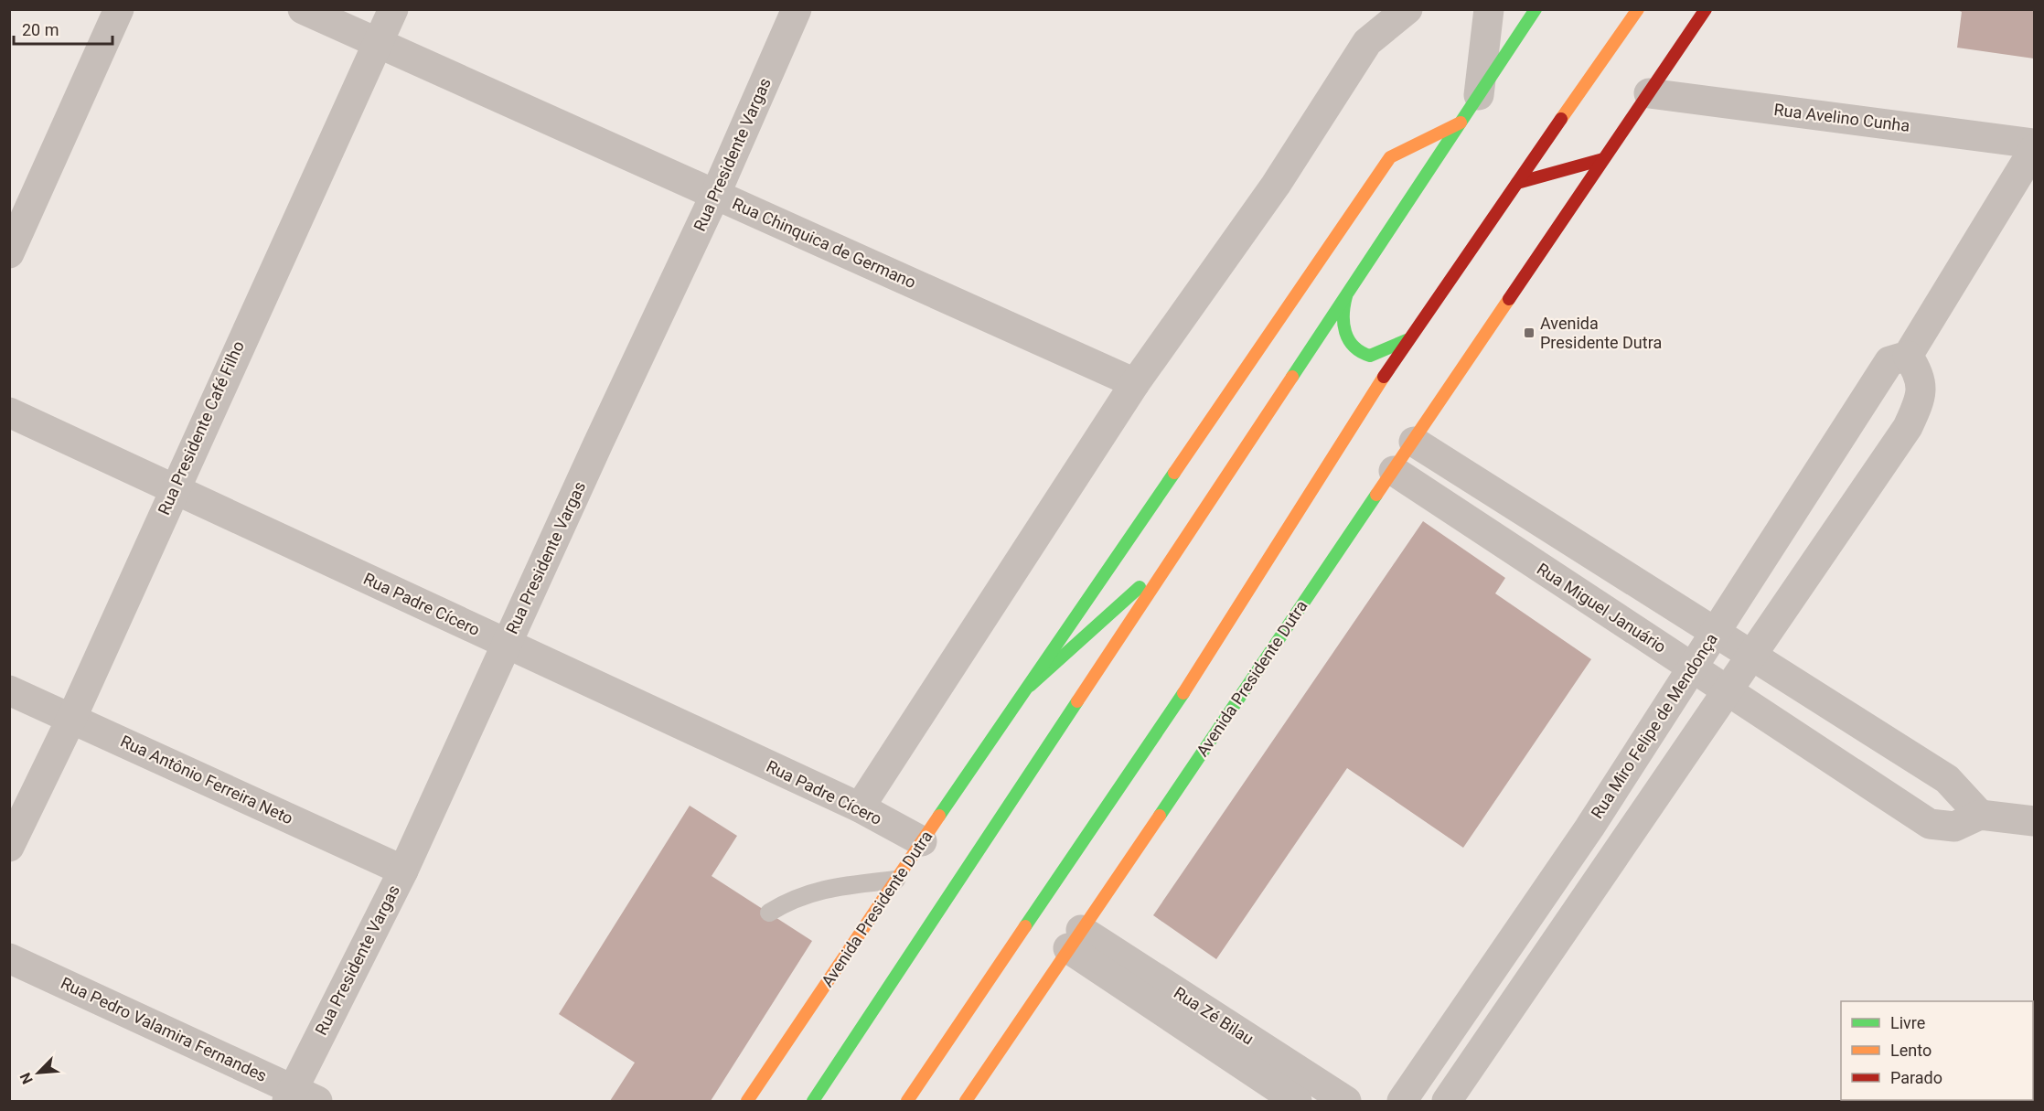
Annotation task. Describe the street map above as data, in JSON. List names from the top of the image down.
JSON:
{
  "streets": {
    "main road": ["Avenida Presidente Dutra"],
    "street": [
      "Rua Avelino Cunha",
      "Rua Presidente Vargas",
      "Rua Chinquica de Germano",
      "Rua Presidente Café Filho",
      "Rua Padre Cícero",
      "Rua Miguel Januário",
      "Rua Miro Felipe de Mendonça",
      "Rua Antônio Ferreira Neto",
      "Rua Zé Bilau",
      "Rua Pedro Valamira Fernandes"
    ]
  },
  "crossings": [
    ["Rua Avelino Cunha", "Avenida Presidente Dutra"],
    ["Rua Presidente Vargas", "Rua Chinquica de Germano"],
    ["Rua Presidente Vargas", "Rua Padre Cícero"],
    ["Rua Presidente Vargas", "Rua Antônio Ferreira Neto"],
    ["Rua Presidente Vargas", "Rua Pedro Valamira Fernandes"],
    ["Rua Chinquica de Germano", "Rua Presidente Café Filho"],
    ["Rua Presidente Café Filho", "Rua Padre Cícero"],
    ["Rua Presidente Café Filho", "Rua Antônio Ferreira Neto"],
    ["Rua Padre Cícero", "Avenida Presidente Dutra"],
    ["Rua Miguel Januário", "Avenida Presidente Dutra"],
    ["Rua Miguel Januário", "Rua Miro Felipe de Mendonça"],
    ["Avenida Presidente Dutra", "Rua Zé Bilau"]
  ],
  "places": {
    "transit": ["Avenida Presidente Dutra"]
  },
  "legend": ["Livre", "Lento", "Parado"],
  "scale_bar": "20 m",
  "north": "bottom left"
}
